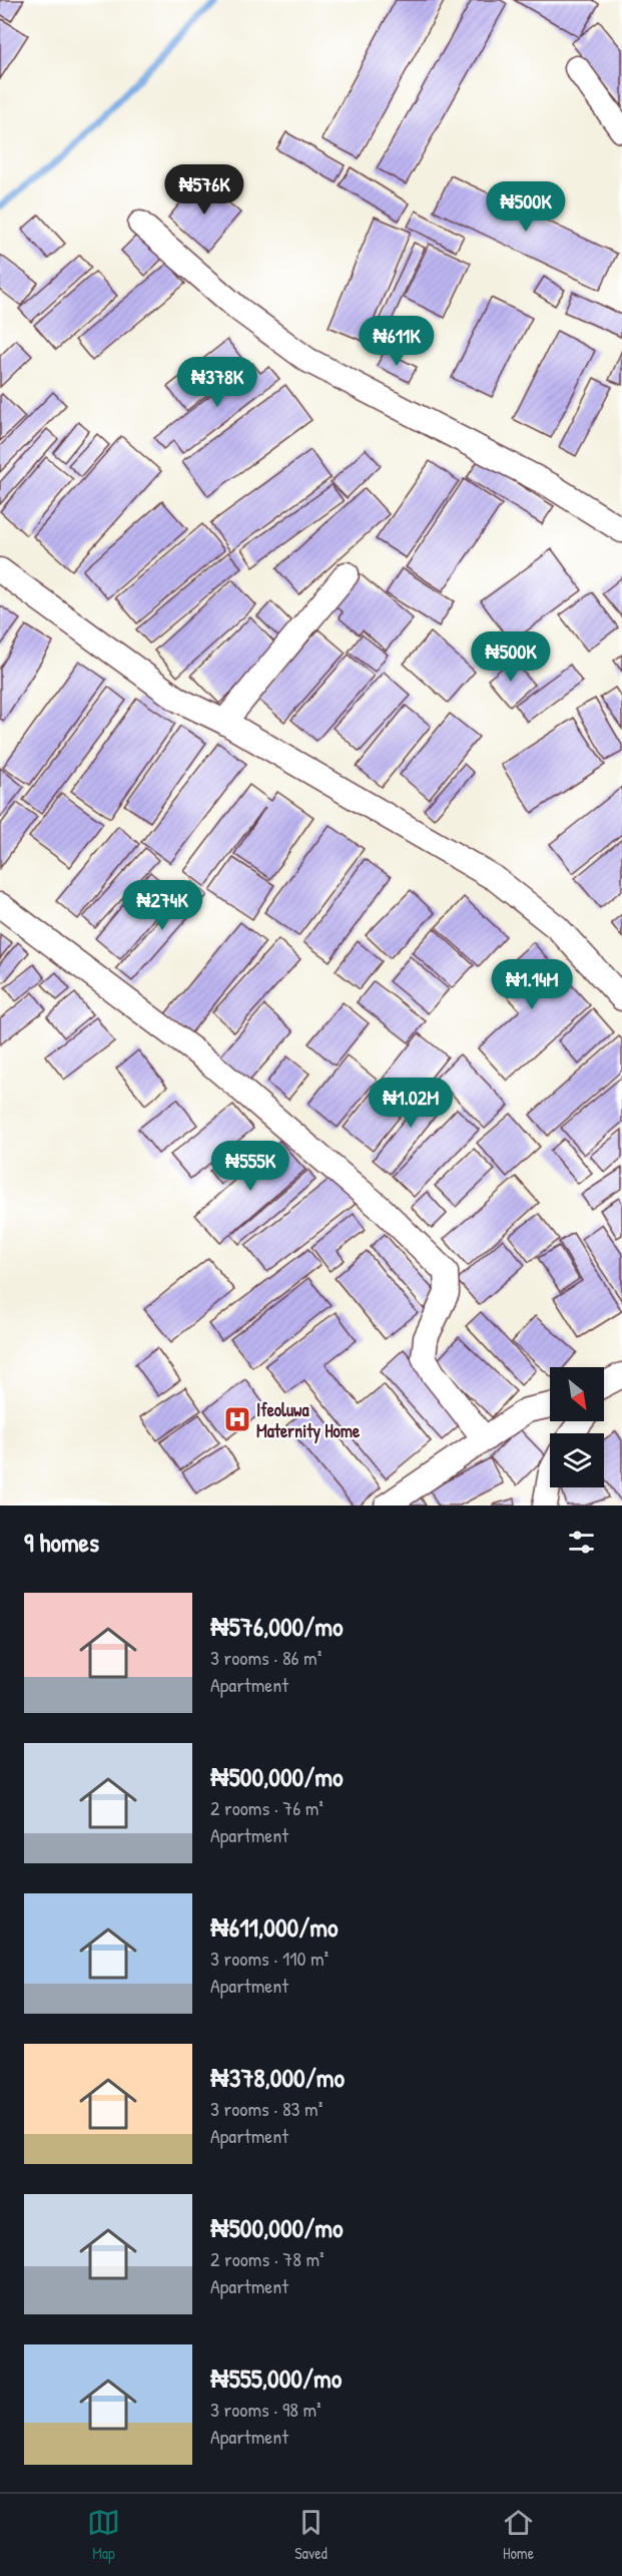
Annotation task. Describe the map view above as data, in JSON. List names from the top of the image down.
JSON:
{
  "places": {
    "hospital": ["Ifeoluwa Maternity Home"]
  },
  "north": "bottom right",
  "page": {
    "price": [
      "₦576K",
      "₦500K",
      "₦611K",
      "₦378K",
      "₦500K",
      "₦274K",
      "₦1.14M",
      "₦1.02M",
      "₦555K"
    ],
    "heading": "9 homes",
    "list": [
      {
        "name": "₦576,000/mo",
        "note": "3 rooms · 86 m² · Apartment"
      },
      {
        "name": "₦500,000/mo",
        "note": "2 rooms · 76 m² · Apartment"
      },
      {
        "name": "₦611,000/mo",
        "note": "3 rooms · 110 m² · Apartment"
      },
      {
        "name": "₦378,000/mo",
        "note": "3 rooms · 83 m² · Apartment"
      },
      {
        "name": "₦500,000/mo",
        "note": "2 rooms · 78 m² · Apartment"
      },
      {
        "name": "₦555,000/mo",
        "note": "3 rooms · 98 m² · Apartment"
      }
    ],
    "tabs": ["Map", "Saved", "Home"]
  }
}
